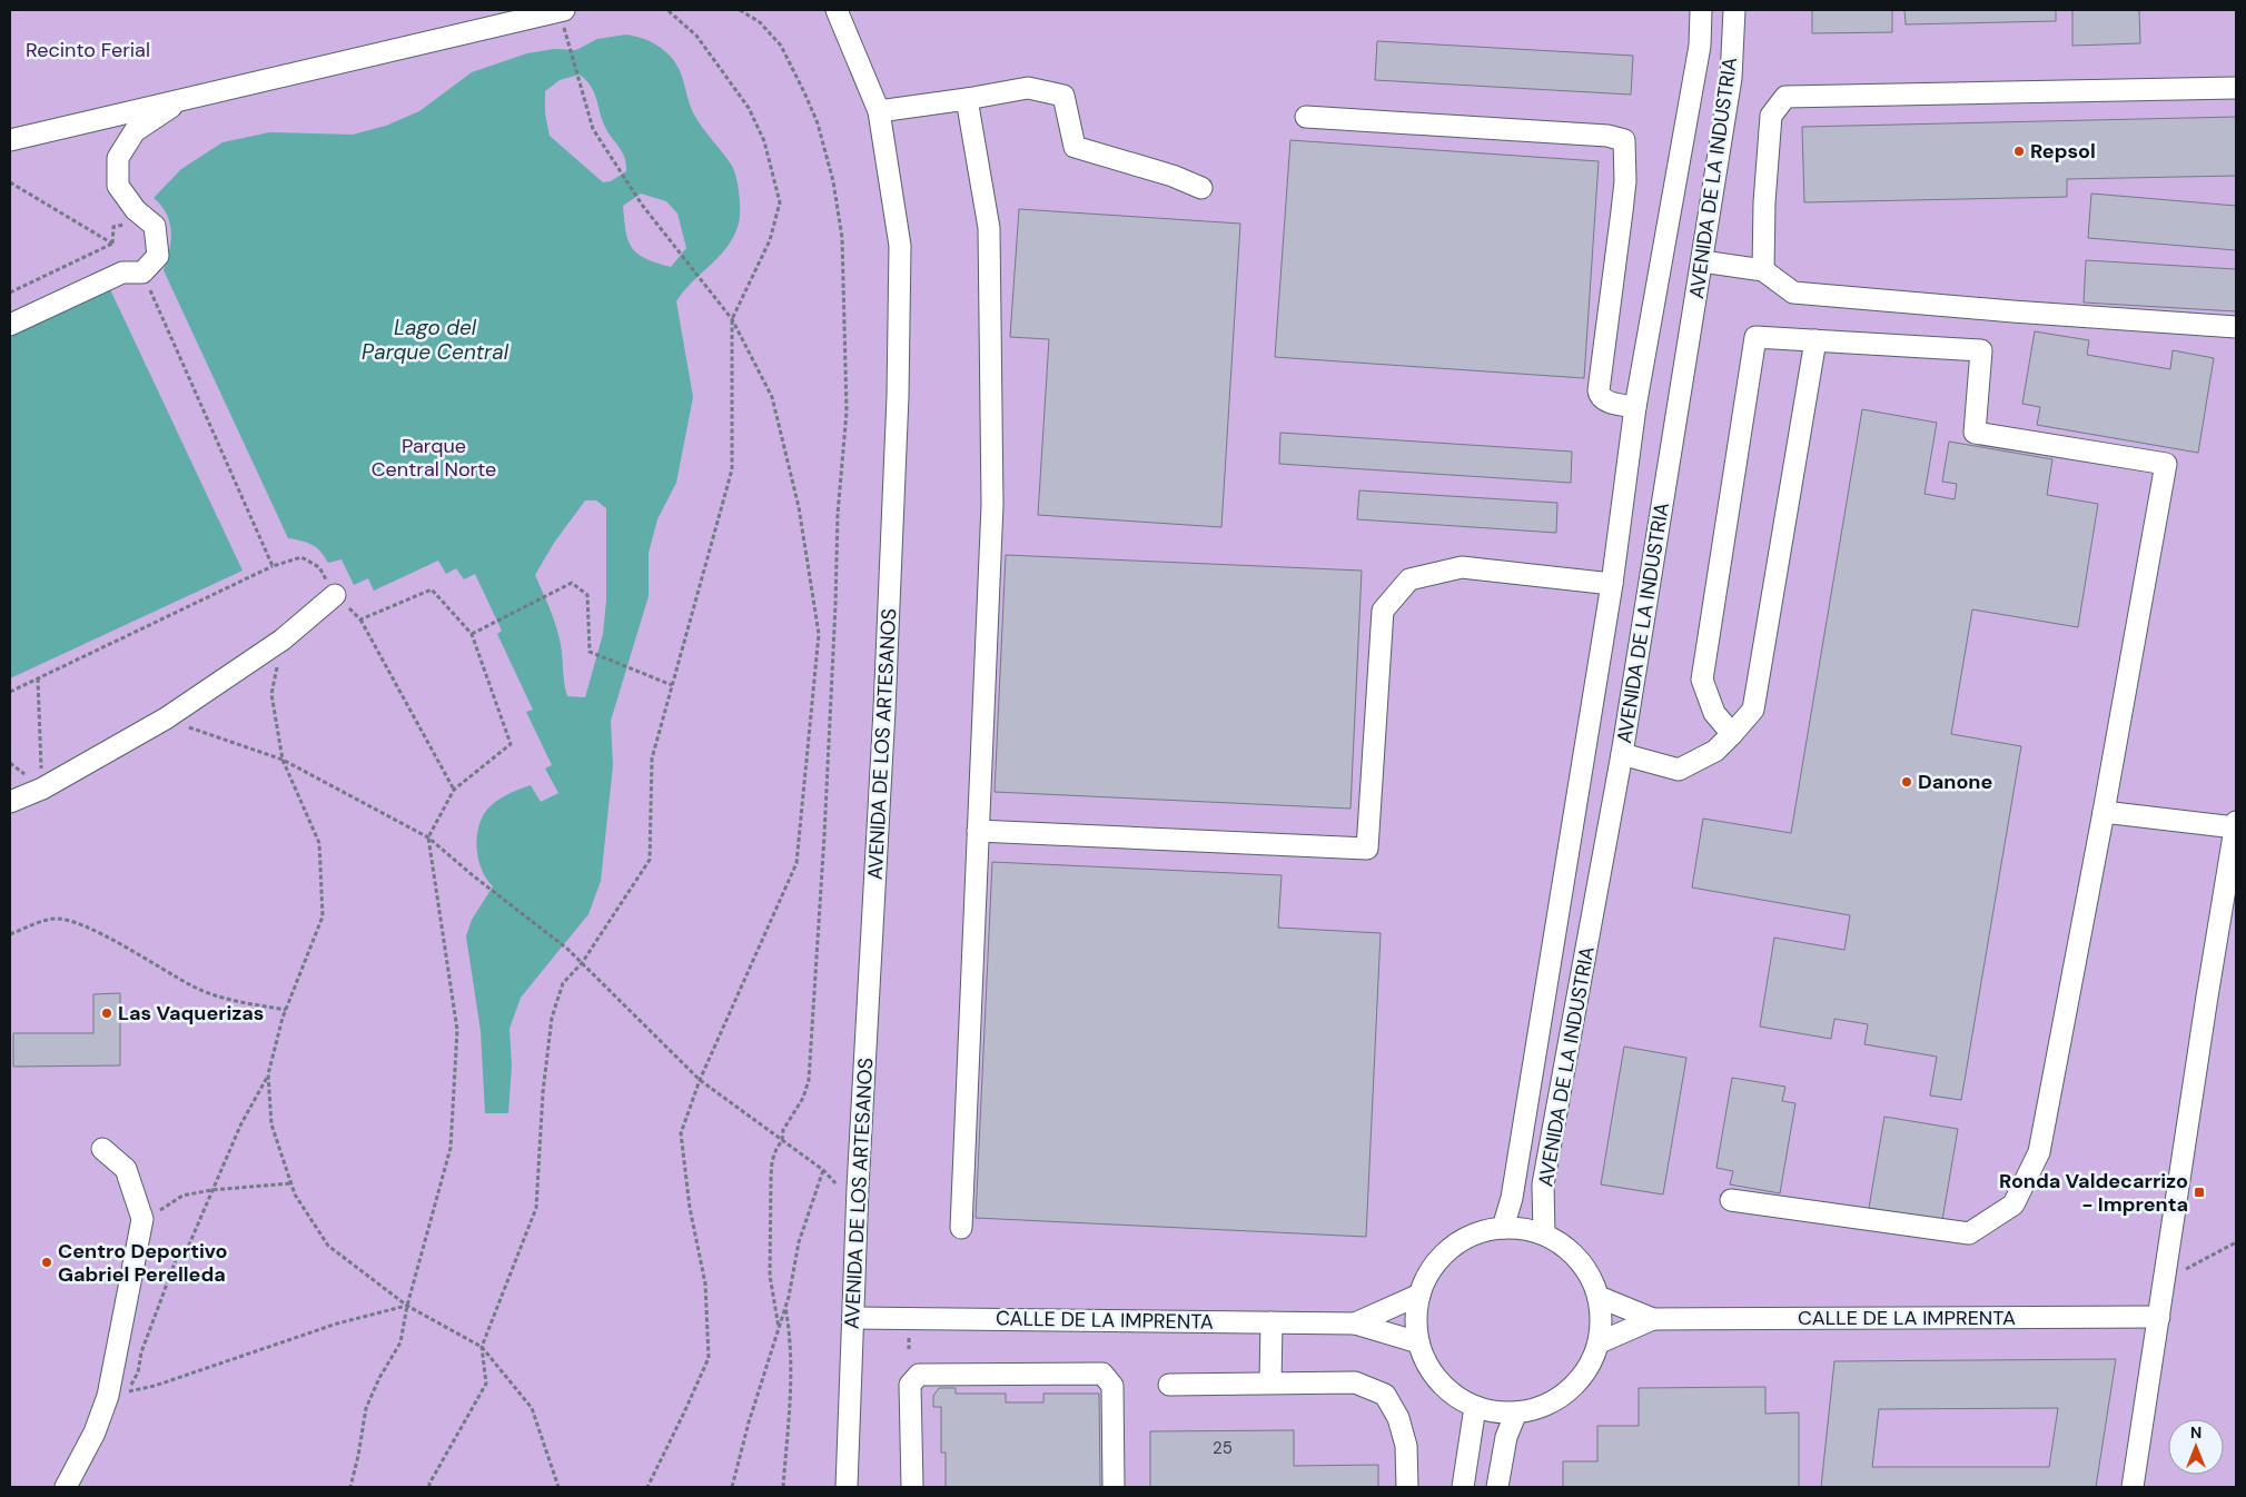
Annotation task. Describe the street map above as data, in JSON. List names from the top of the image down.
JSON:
{
  "streets": {
    "street": ["AVENIDA DE LA INDUSTRIA", "AVENIDA DE LOS ARTESANOS", "CALLE DE LA IMPRENTA"]
  },
  "crossings": [
    ["AVENIDA DE LA INDUSTRIA", "CALLE DE LA IMPRENTA"],
    ["AVENIDA DE LOS ARTESANOS", "CALLE DE LA IMPRENTA"]
  ],
  "water": ["Lago del Parque Central"],
  "parks": ["Recinto Ferial", "Parque Central Norte"],
  "places": {
    "other": [
      "Repsol",
      "Danone",
      "Las Vaquerizas",
      "Centro Deportivo Gabriel Perelleda"
    ],
    "transit": ["Ronda Valdecarrizo - Imprenta"]
  },
  "house_numbers": ["25"],
  "north": "top"
}
